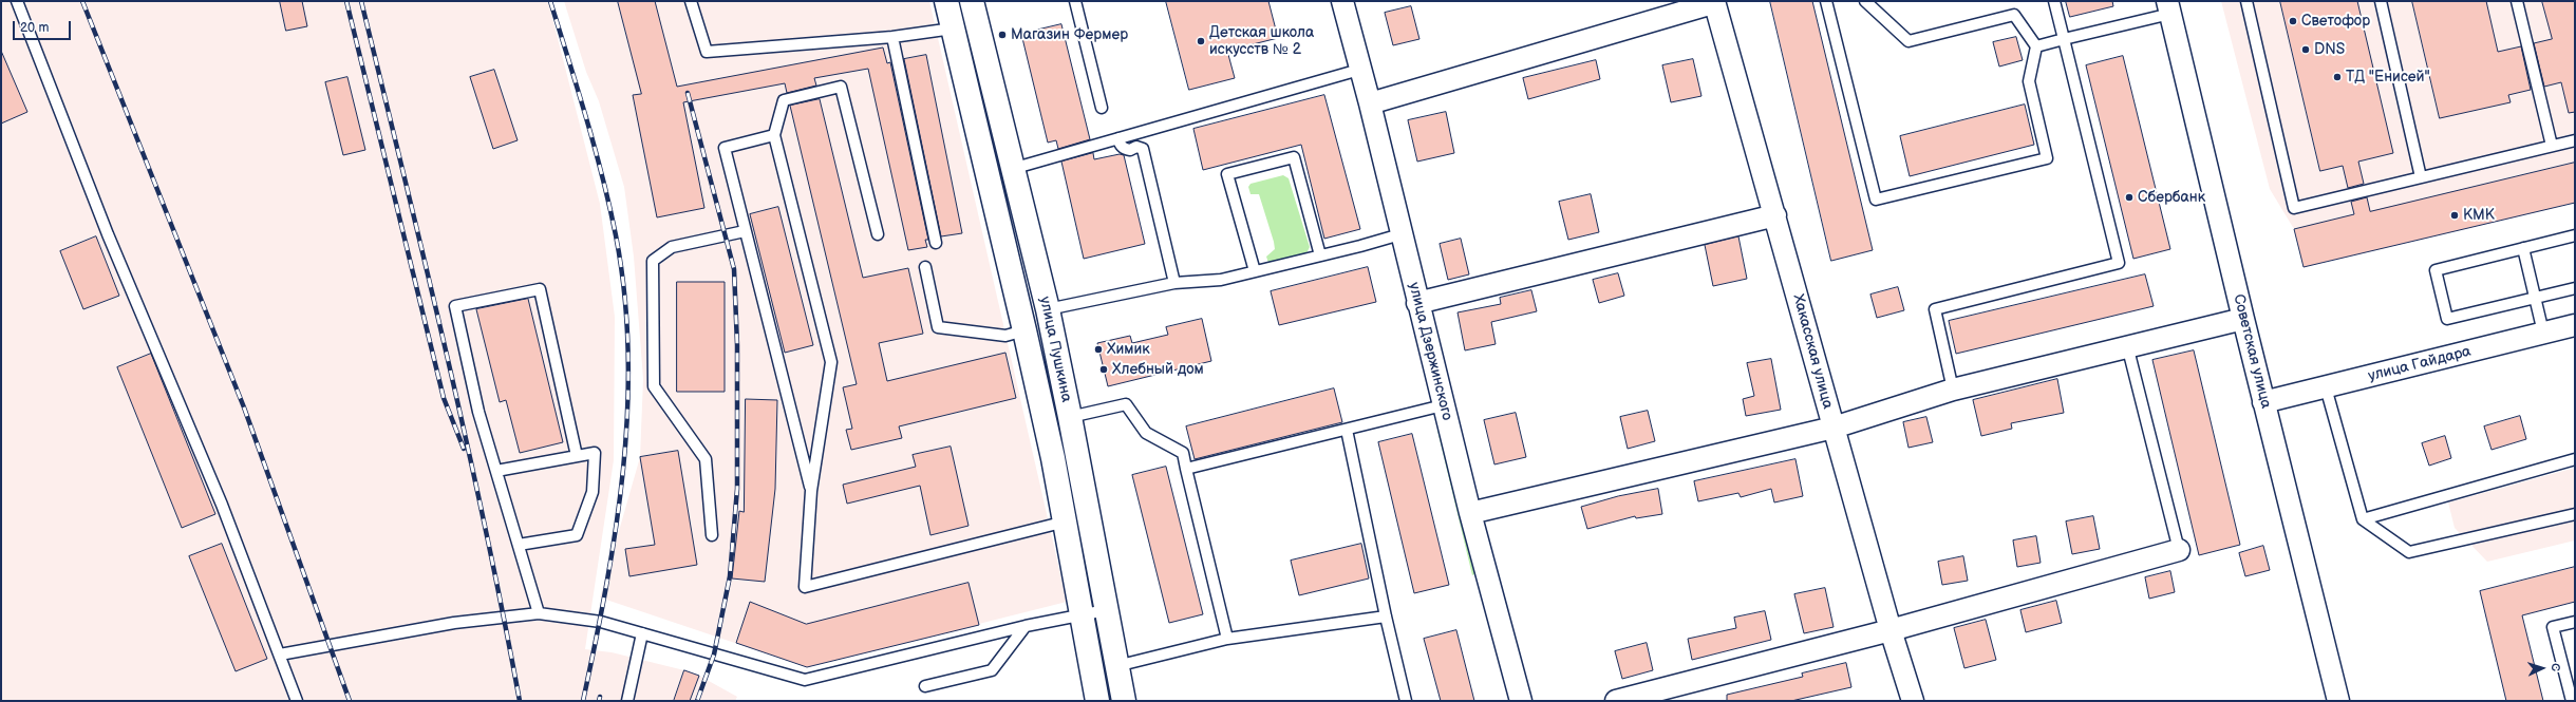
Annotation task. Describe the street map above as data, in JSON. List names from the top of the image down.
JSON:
{
  "streets": {
    "main road": ["улица Пушкина"],
    "street": [
      "улица Дзержинского",
      "Хакасская улица",
      "Советская улица",
      "улица Гайдара"
    ]
  },
  "crossings": [
    ["Советская улица", "улица Гайдара"]
  ],
  "places": [
    "Светофор",
    "Магазин Фермер",
    "Детская школа искусств № 2",
    "DNS",
    "ТД \"Енисей\"",
    "Сбербанк",
    "КМК",
    "Химик",
    "Хлебный дом"
  ],
  "scale_bar": "20 m",
  "north": "right"
}
